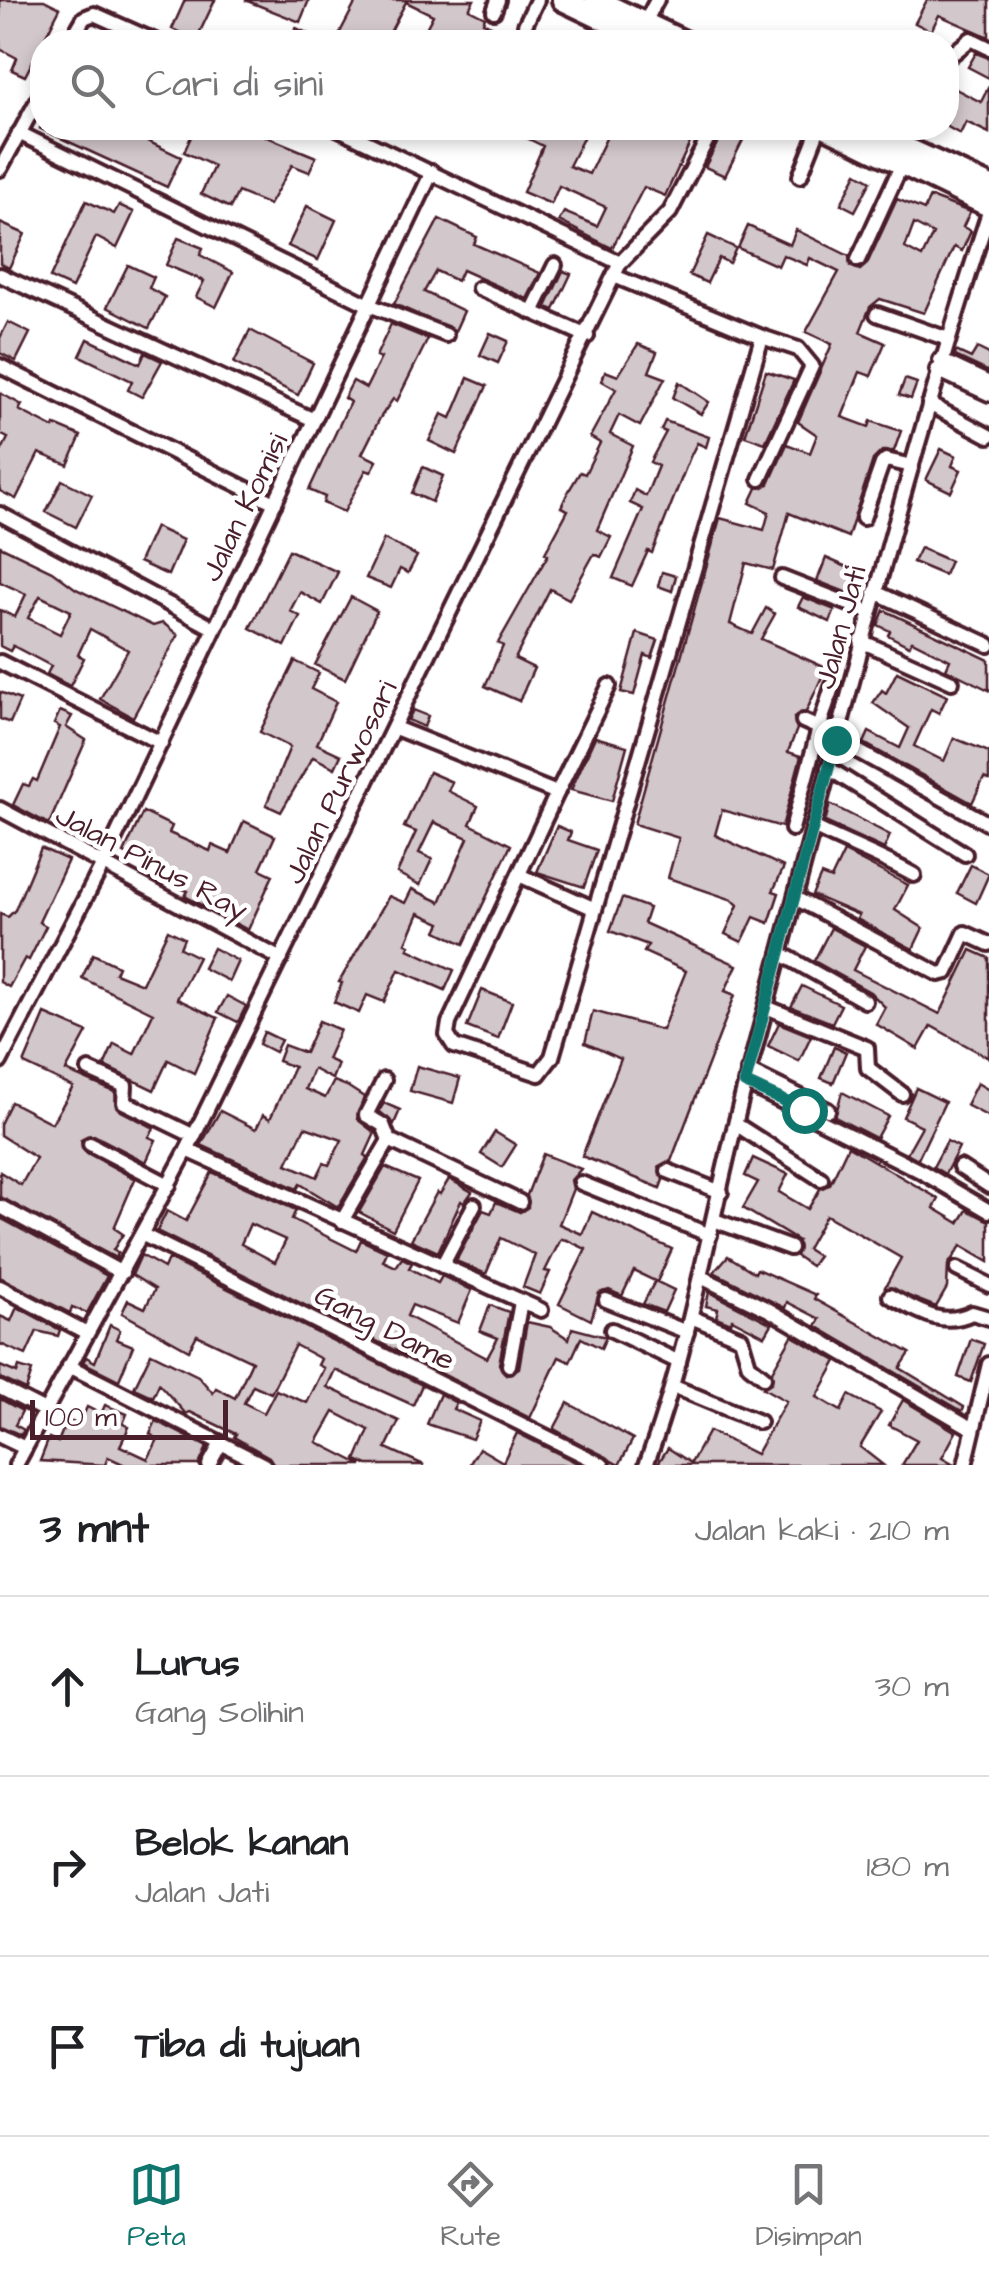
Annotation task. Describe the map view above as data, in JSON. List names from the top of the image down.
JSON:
{
  "streets": {
    "street": [
      "Jalan Komisi",
      "Jalan Jati",
      "Jalan Purwosari",
      "Jalan Pinus Ray",
      "Gang Dame"
    ]
  },
  "crossings": [
    ["Jalan Komisi", "Jalan Pinus Ray"],
    ["Jalan Purwosari", "Jalan Pinus Ray"],
    ["Jalan Purwosari", "Gang Dame"]
  ],
  "scale_bar": "100 m",
  "page": {
    "search": "Cari di sini",
    "scale": "100 m",
    "heading": ["3 mnt", "Jalan kaki · 210 m"],
    "list": [
      ["Lurus", "Gang Solihin", "30 m"],
      ["Belok kanan", "Jalan Jati", "180 m"],
      "Tiba di tujuan"
    ],
    "nav": ["Peta", "Rute", "Disimpan"]
  }
}
